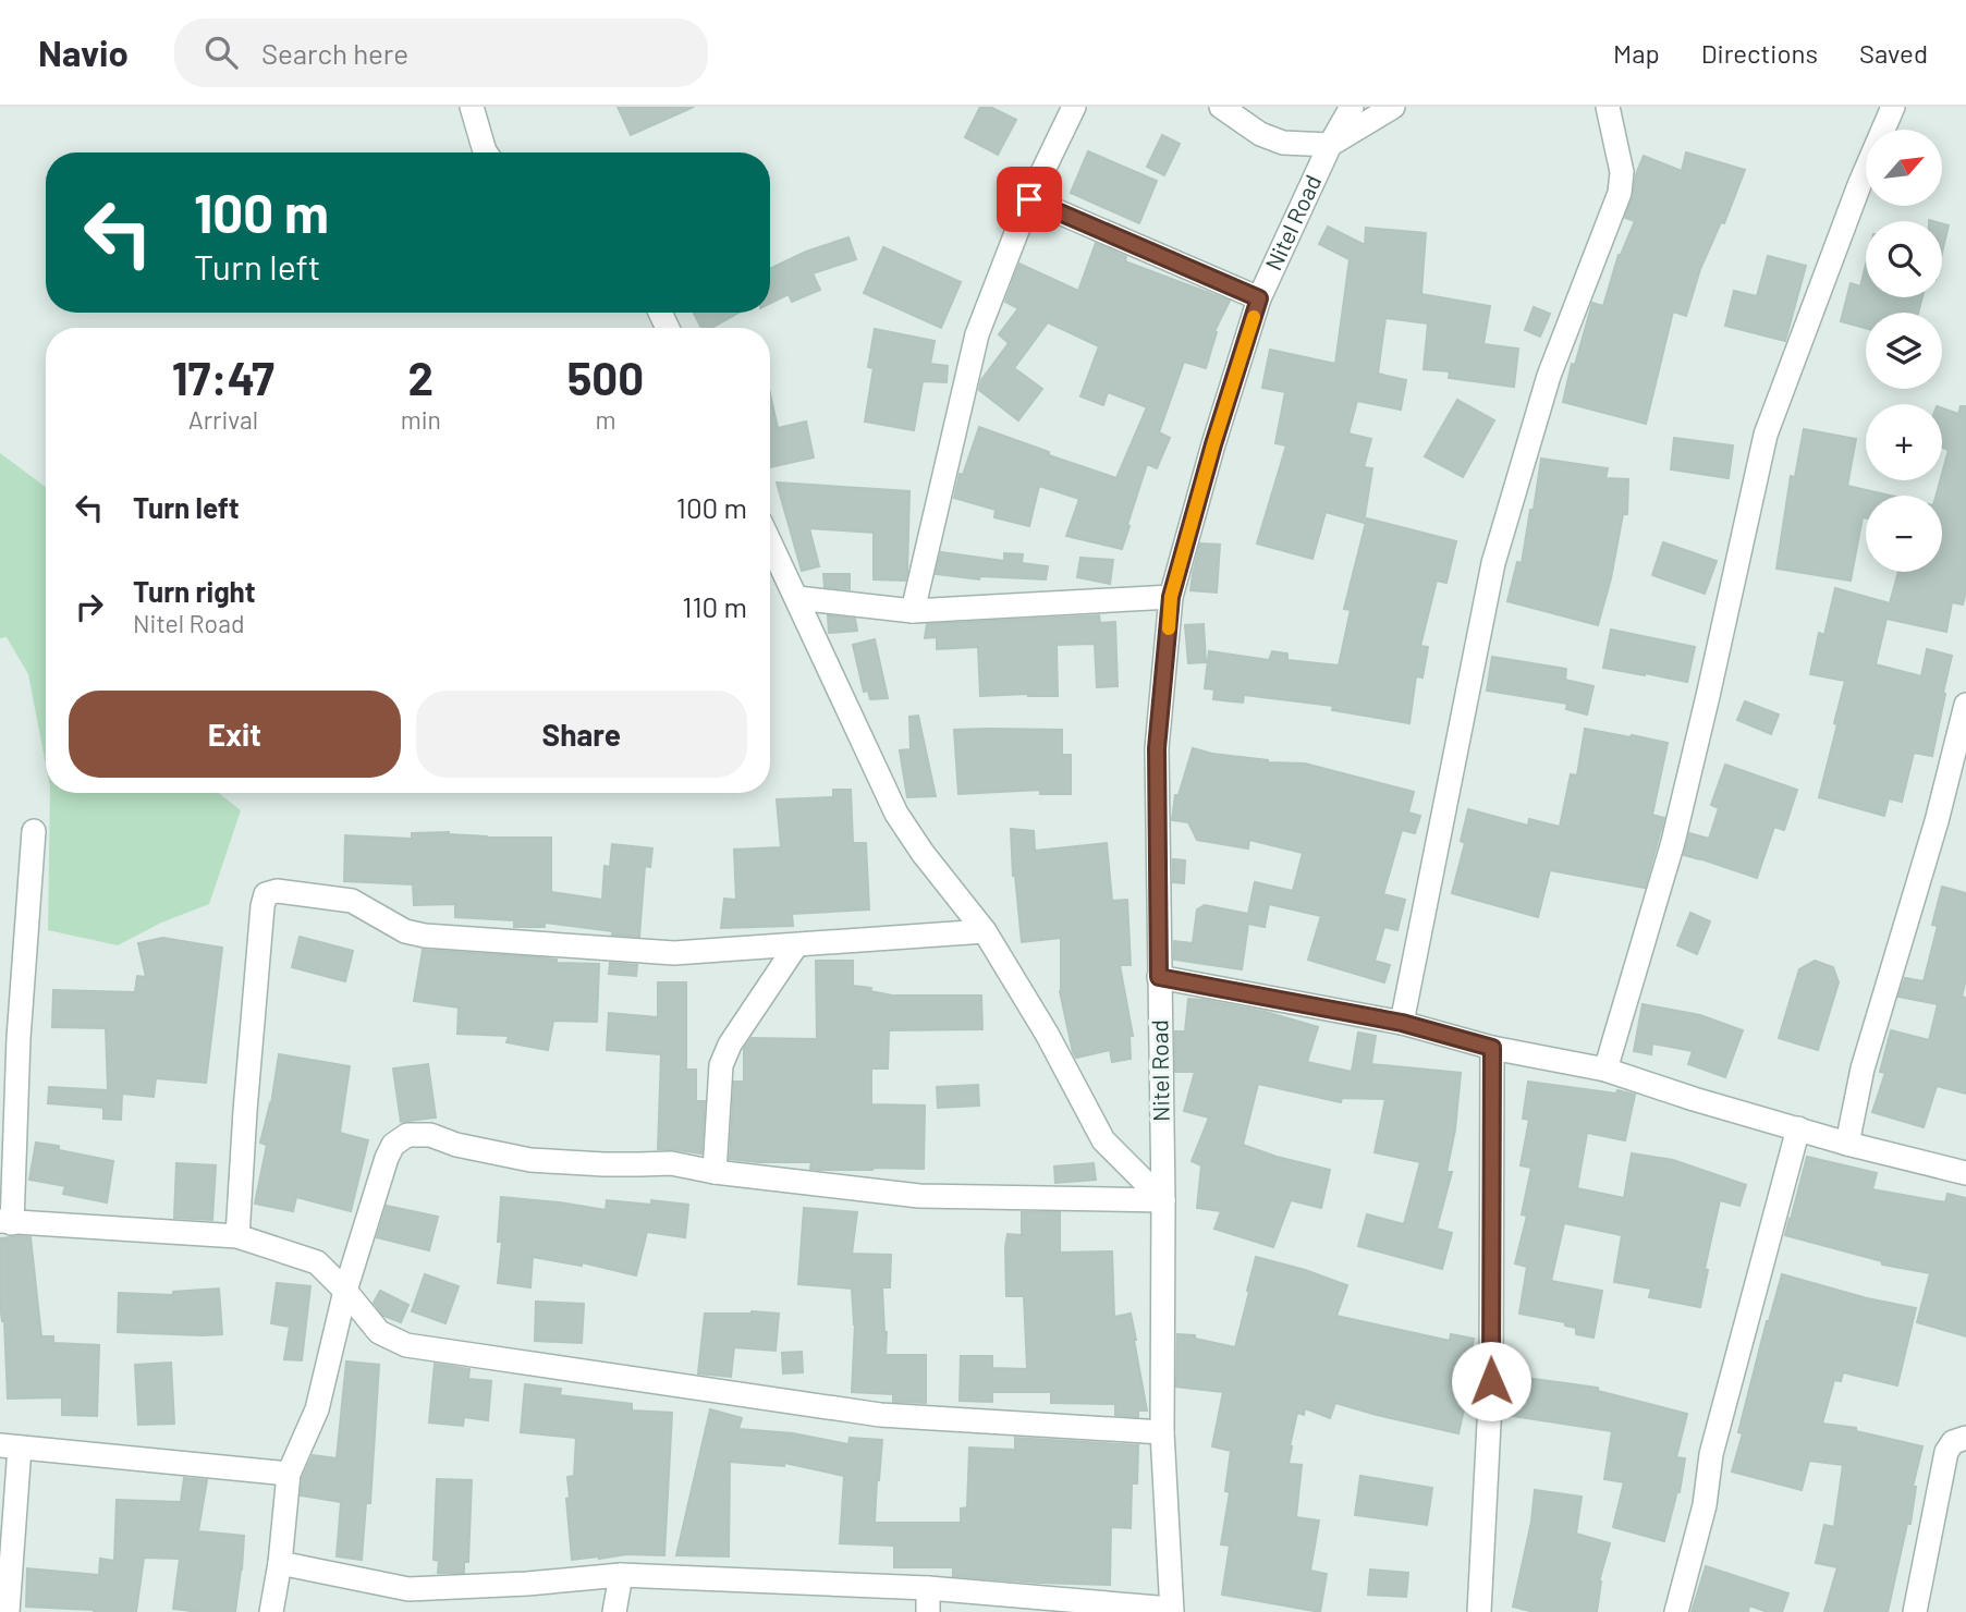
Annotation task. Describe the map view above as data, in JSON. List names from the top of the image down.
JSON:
{
  "streets": {
    "street": ["Nitel Road"]
  },
  "north": "top right",
  "page": {
    "header": "Navio",
    "search": "Search here",
    "nav": ["Map", "Directions", "Saved"],
    "map_buttons": ["+", "−"],
    "turn": ["100 m", "Turn left"],
    "eta": [
      "17:47",
      "Arrival",
      "2",
      "min",
      "500",
      "m"
    ],
    "list": [
      {
        "name": "Turn left",
        "value": "100 m"
      },
      {
        "name": "Turn right",
        "note": "Nitel Road",
        "value": "110 m"
      }
    ],
    "buttons": ["Exit", "Share"]
  }
}
